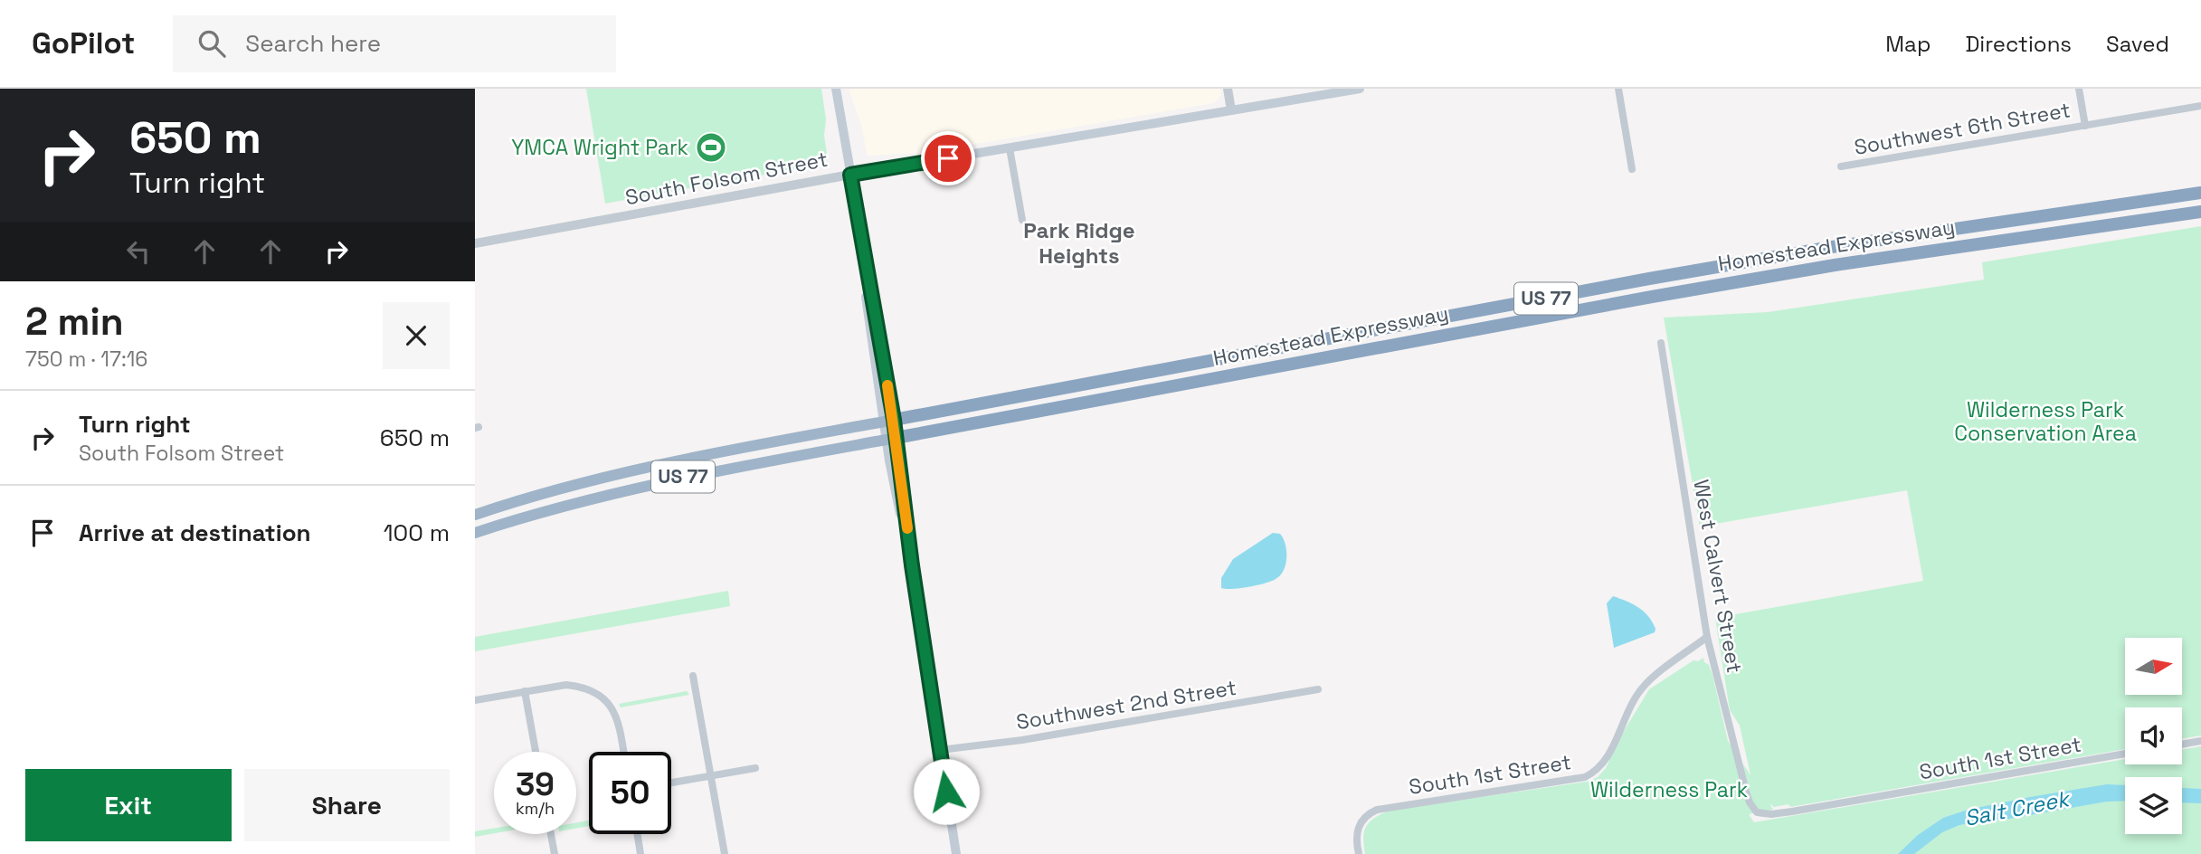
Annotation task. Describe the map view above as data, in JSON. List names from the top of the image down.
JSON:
{
  "streets": {
    "highway": ["Homestead Expressway", "US 77"],
    "main road": ["South Folsom Street"],
    "street": [
      "Southwest 6th Street",
      "West Calvert Street",
      "Southwest 2nd Street",
      "South 1st Street"
    ]
  },
  "crossings": [
    ["West Calvert Street", "South 1st Street"]
  ],
  "districts": ["Park Ridge Heights"],
  "water": ["Salt Creek"],
  "parks": ["Wilderness Park Conservation Area", "Wilderness Park"],
  "places": {
    "sports": ["YMCA Wright Park"]
  },
  "north": "right",
  "page": {
    "header": "GoPilot",
    "search": "Search here",
    "nav": ["Map", "Directions", "Saved"],
    "turn": ["650 m", "Turn right"],
    "heading": ["2 min", "750 m · 17:16"],
    "list": [
      {
        "name": "Turn right",
        "note": "South Folsom Street",
        "value": "650 m"
      },
      {
        "name": "Arrive at destination",
        "value": "100 m"
      }
    ],
    "speed": "39 km/h",
    "limit": "50",
    "buttons": ["Exit", "Share"]
  }
}
